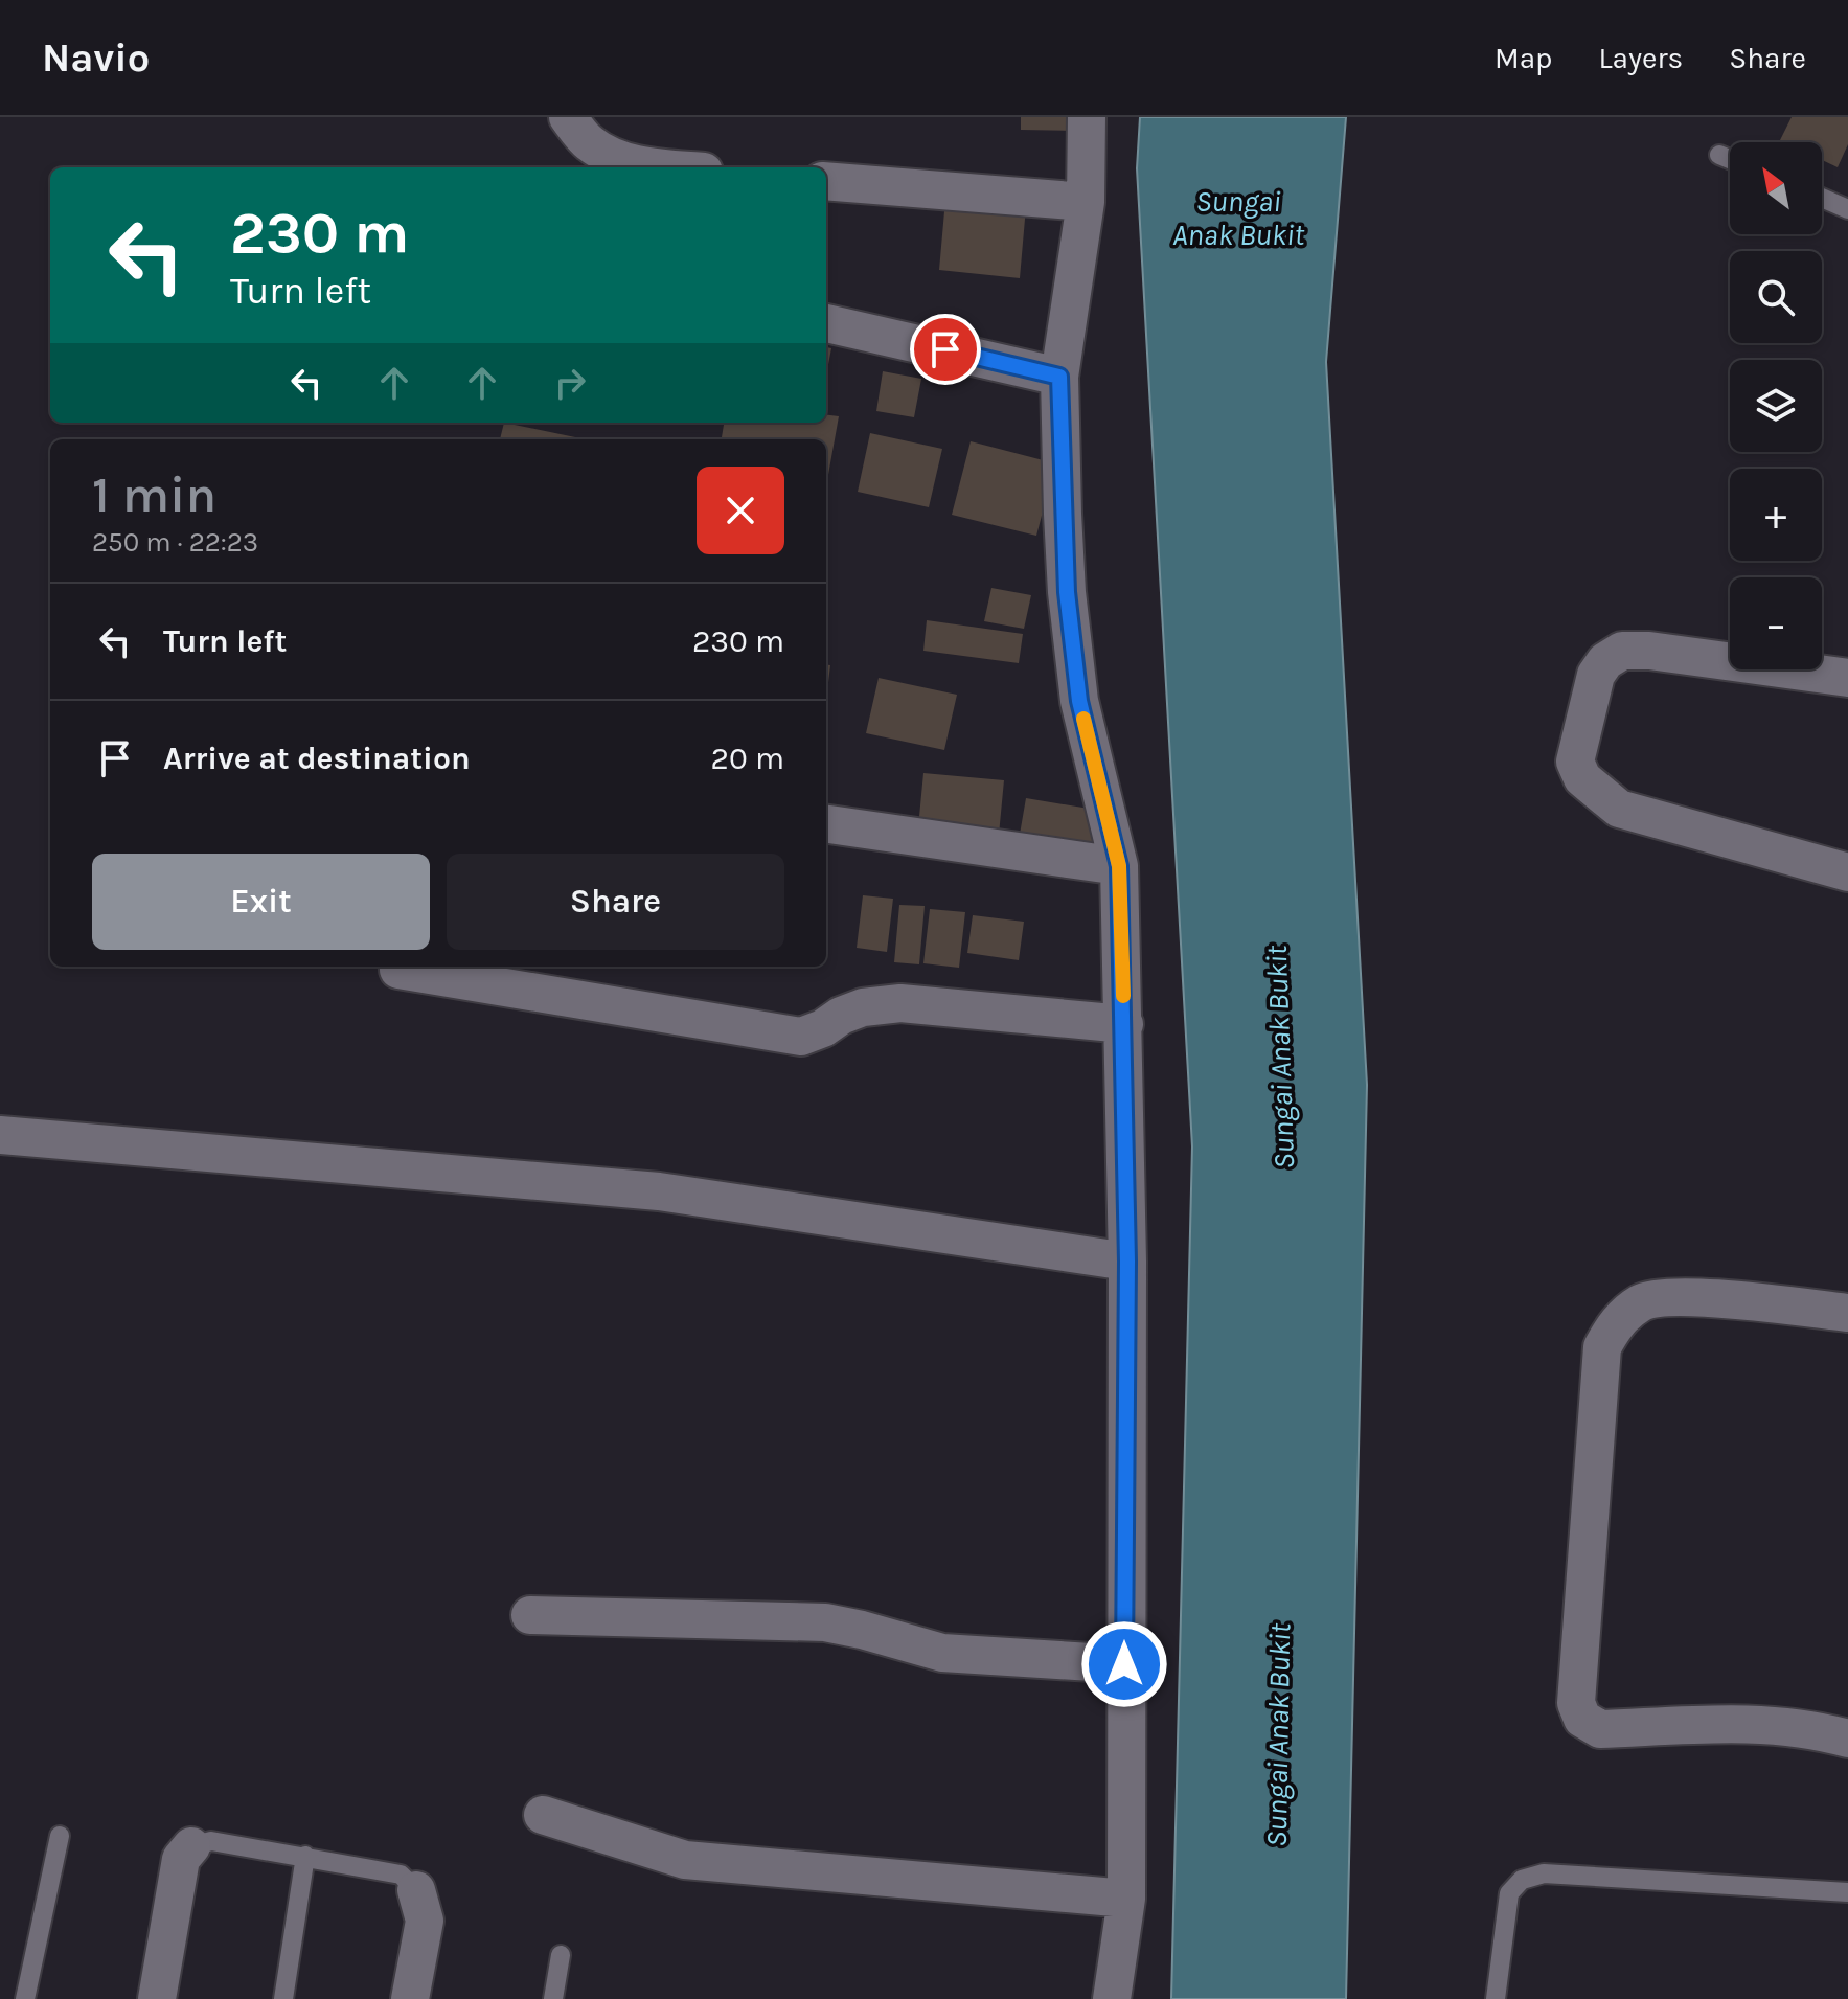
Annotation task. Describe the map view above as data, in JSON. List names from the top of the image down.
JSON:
{
  "water": ["Sungai Anak Bukit"],
  "north": "top left",
  "page": {
    "header": "Navio",
    "nav": ["Map", "Layers", "Share"],
    "map_buttons": ["+", "−"],
    "turn": ["230 m", "Turn left"],
    "heading": ["1 min", "250 m · 22:23"],
    "list": [
      {
        "name": "Turn left",
        "value": "230 m"
      },
      {
        "name": "Arrive at destination",
        "value": "20 m"
      }
    ],
    "buttons": ["Exit", "Share"]
  }
}
